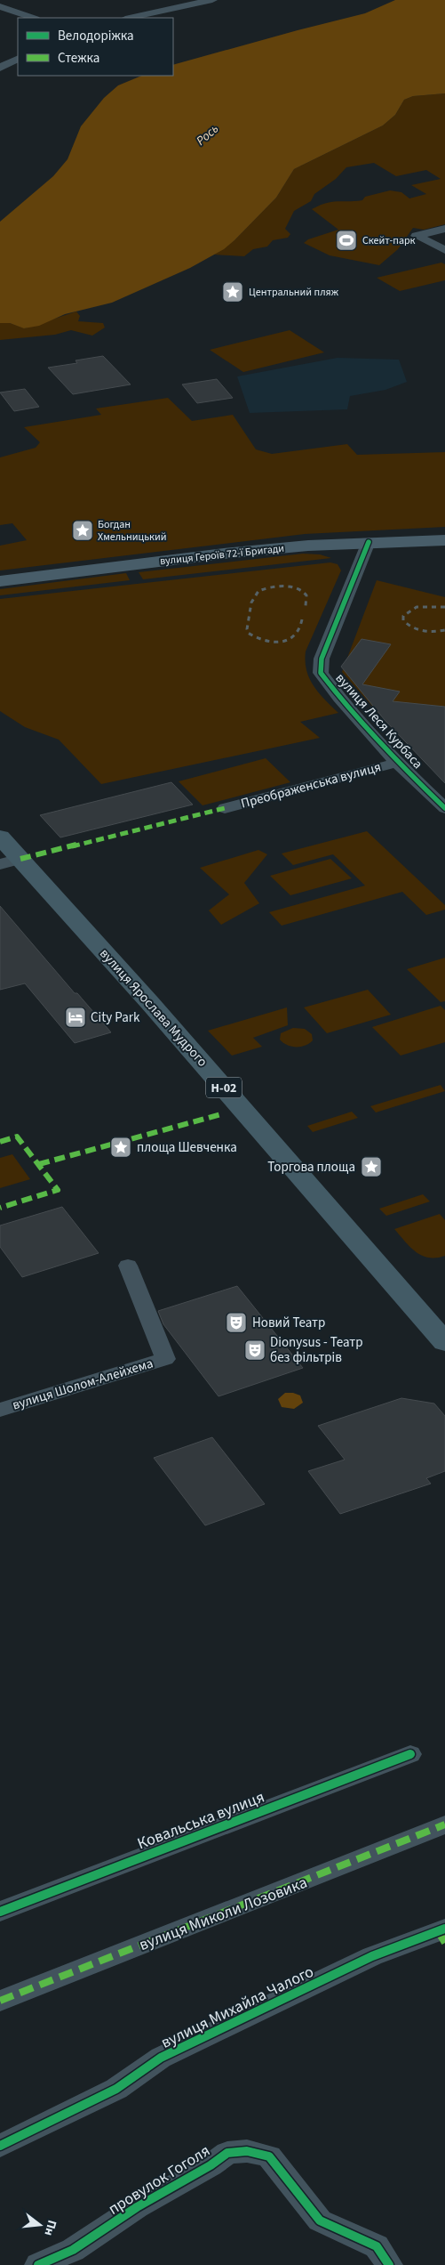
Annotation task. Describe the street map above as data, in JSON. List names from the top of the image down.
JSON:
{
  "streets": {
    "main road": ["вулиця Героїв 72-ї Бригади", "вулиця Ярослава Мудрого", "Н-02"],
    "street": [
      "вулиця Леся Курбаса",
      "Преображенська вулиця",
      "вулиця Шолом-Алейхема",
      "Ковальська вулиця",
      "вулиця Миколи Лозовика",
      "вулиця Михайла Чалого",
      "провулок Гоголя"
    ]
  },
  "crossings": [
    ["вулиця Героїв 72-ї Бригади", "вулиця Леся Курбаса"],
    ["вулиця Леся Курбаса", "Преображенська вулиця"]
  ],
  "water": ["Рось"],
  "places": {
    "sports": ["Скейт-парк"],
    "place": [
      "Центральний пляж",
      "Богдан Хмельницький",
      "площа Шевченка",
      "Торгова площа"
    ],
    "hotel": ["City Park"],
    "theatre": ["Новий Театр", "Dionysus - Театр без фільтрів"]
  },
  "legend": ["Велодоріжка", "Стежка"],
  "north": "right"
}
